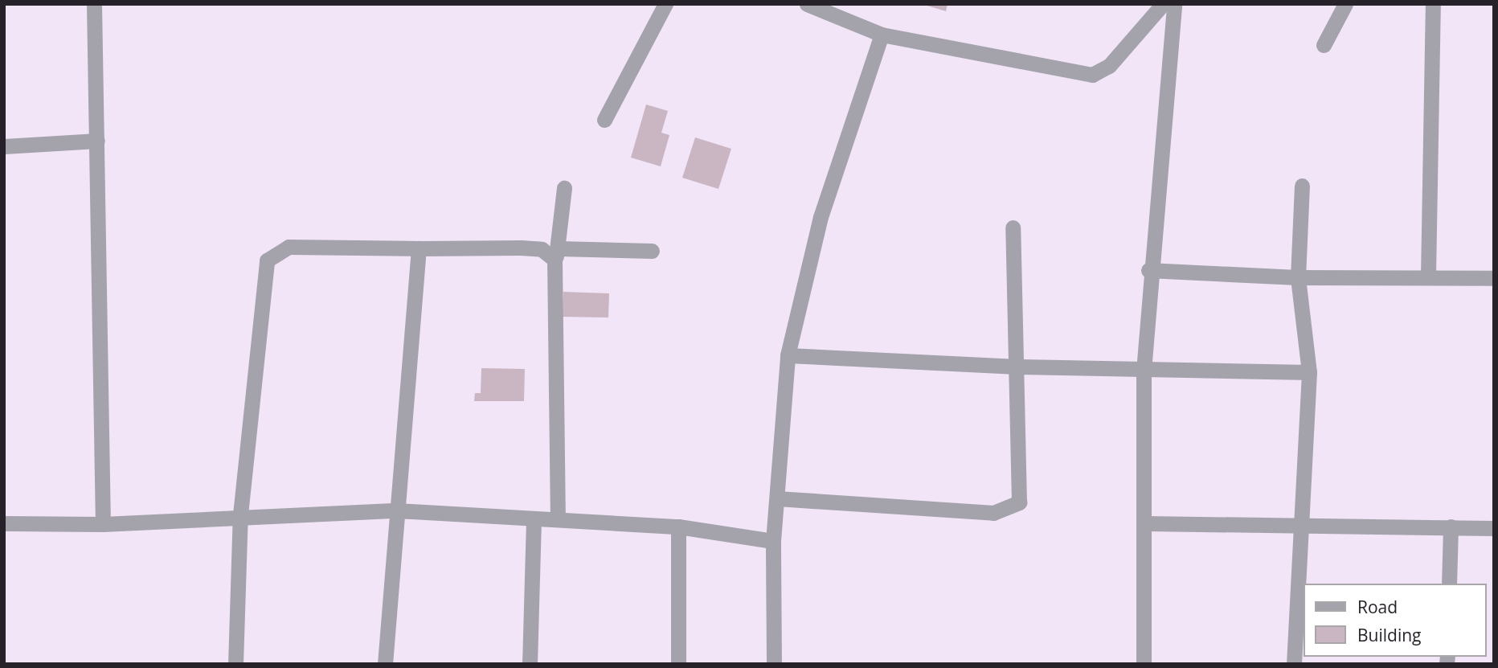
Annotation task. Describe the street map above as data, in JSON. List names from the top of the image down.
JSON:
{
  "legend": ["Road", "Building"]
}
